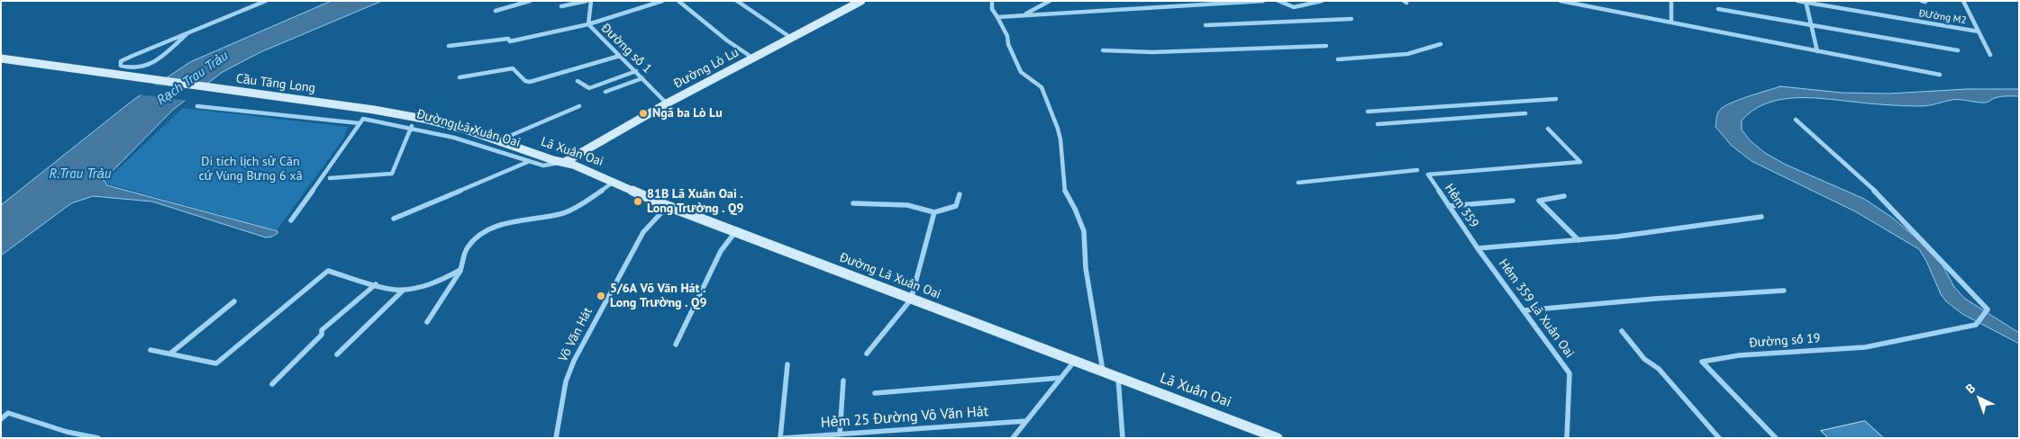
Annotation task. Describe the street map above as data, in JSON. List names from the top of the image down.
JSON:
{
  "streets": {
    "main road": [
      "Đường Lò Lu",
      "Cầu Tăng Long",
      "Đường Lã Xuân Oai",
      "Lã Xuân Oai"
    ],
    "street": [
      "ĐƯờng M2",
      "Đường số 1",
      "Hẻm 359",
      "Hẻm 359 Lã Xuân Oai",
      "Võ Văn Hát",
      "Đường số 19",
      "Hẻm 25 Đường Võ Văn Hát"
    ]
  },
  "crossings": [
    ["Đường số 1", "Đường Lò Lu"],
    ["Đường Lò Lu", "Đường Lã Xuân Oai"],
    ["Đường Lò Lu", "Lã Xuân Oai"],
    ["Cầu Tăng Long", "Lã Xuân Oai"],
    ["Đường Lã Xuân Oai", "Lã Xuân Oai"],
    ["Đường Lã Xuân Oai", "Võ Văn Hát"],
    ["Lã Xuân Oai", "Võ Văn Hát"],
    ["Hẻm 359", "Hẻm 359 Lã Xuân Oai"]
  ],
  "water": ["Rạch Trau Trảu", "R.Trau Trảu"],
  "parks": ["Di tích lịch sử Căn cứ Vùng Bưng 6 xã"],
  "places": ["Ngã ba Lò Lu", "81B Lã Xuân Oai . Long Trường . Q9", "5/6A Võ Văn Hát . Long Trường . Q9"],
  "north": "top left"
}
